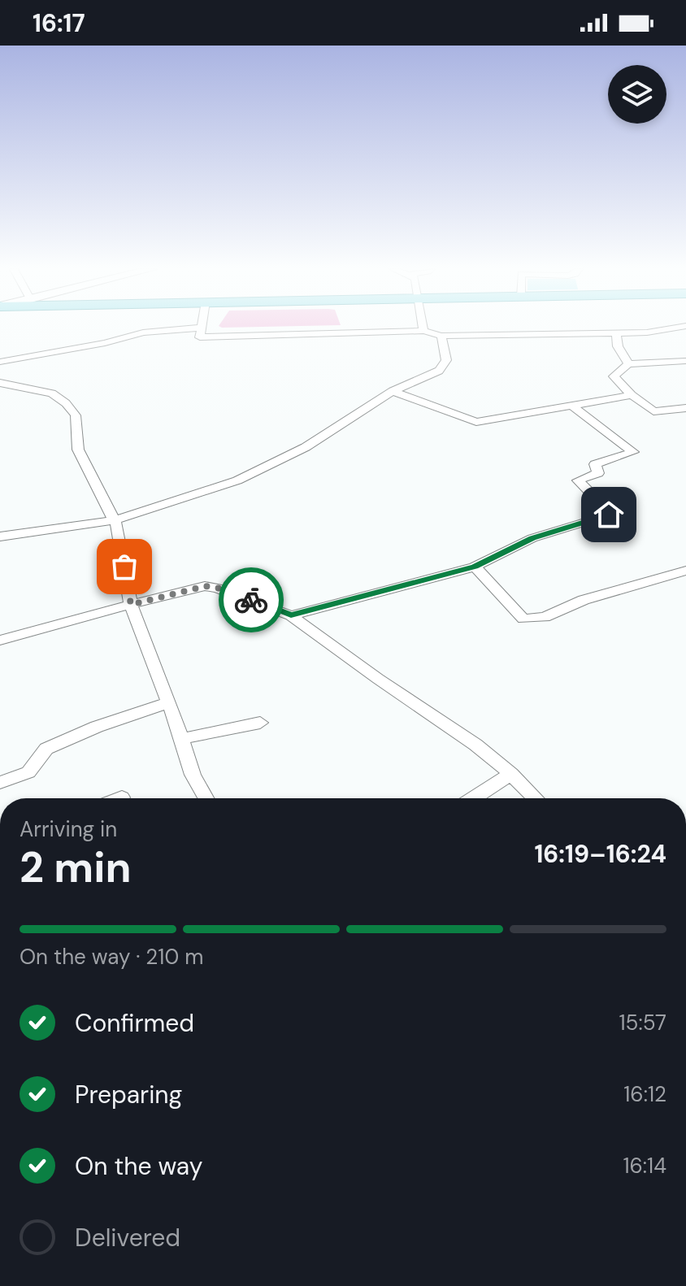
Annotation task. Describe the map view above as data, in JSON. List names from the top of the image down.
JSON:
{
  "page": {
    "status": "16:17",
    "heading": ["2 min", "Arriving in", "16:19–16:24"],
    "bar": "On the way · 210 m",
    "list": [
      ["Confirmed", "15:57"],
      ["Preparing", "16:12"],
      ["On the way", "16:14"],
      "Delivered"
    ]
  }
}
